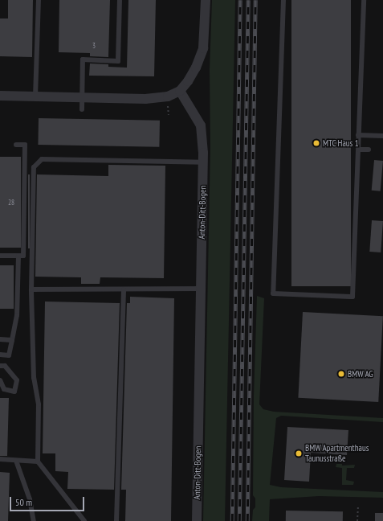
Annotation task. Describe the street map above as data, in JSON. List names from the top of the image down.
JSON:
{
  "streets": {
    "street": ["Anton-Ditt-Bogen"]
  },
  "places": ["MTC Haus 1", "BMW AG", "BMW Apartmenthaus Taunusstraße"],
  "house_numbers": ["3", "28"],
  "scale_bar": "50 m"
}
